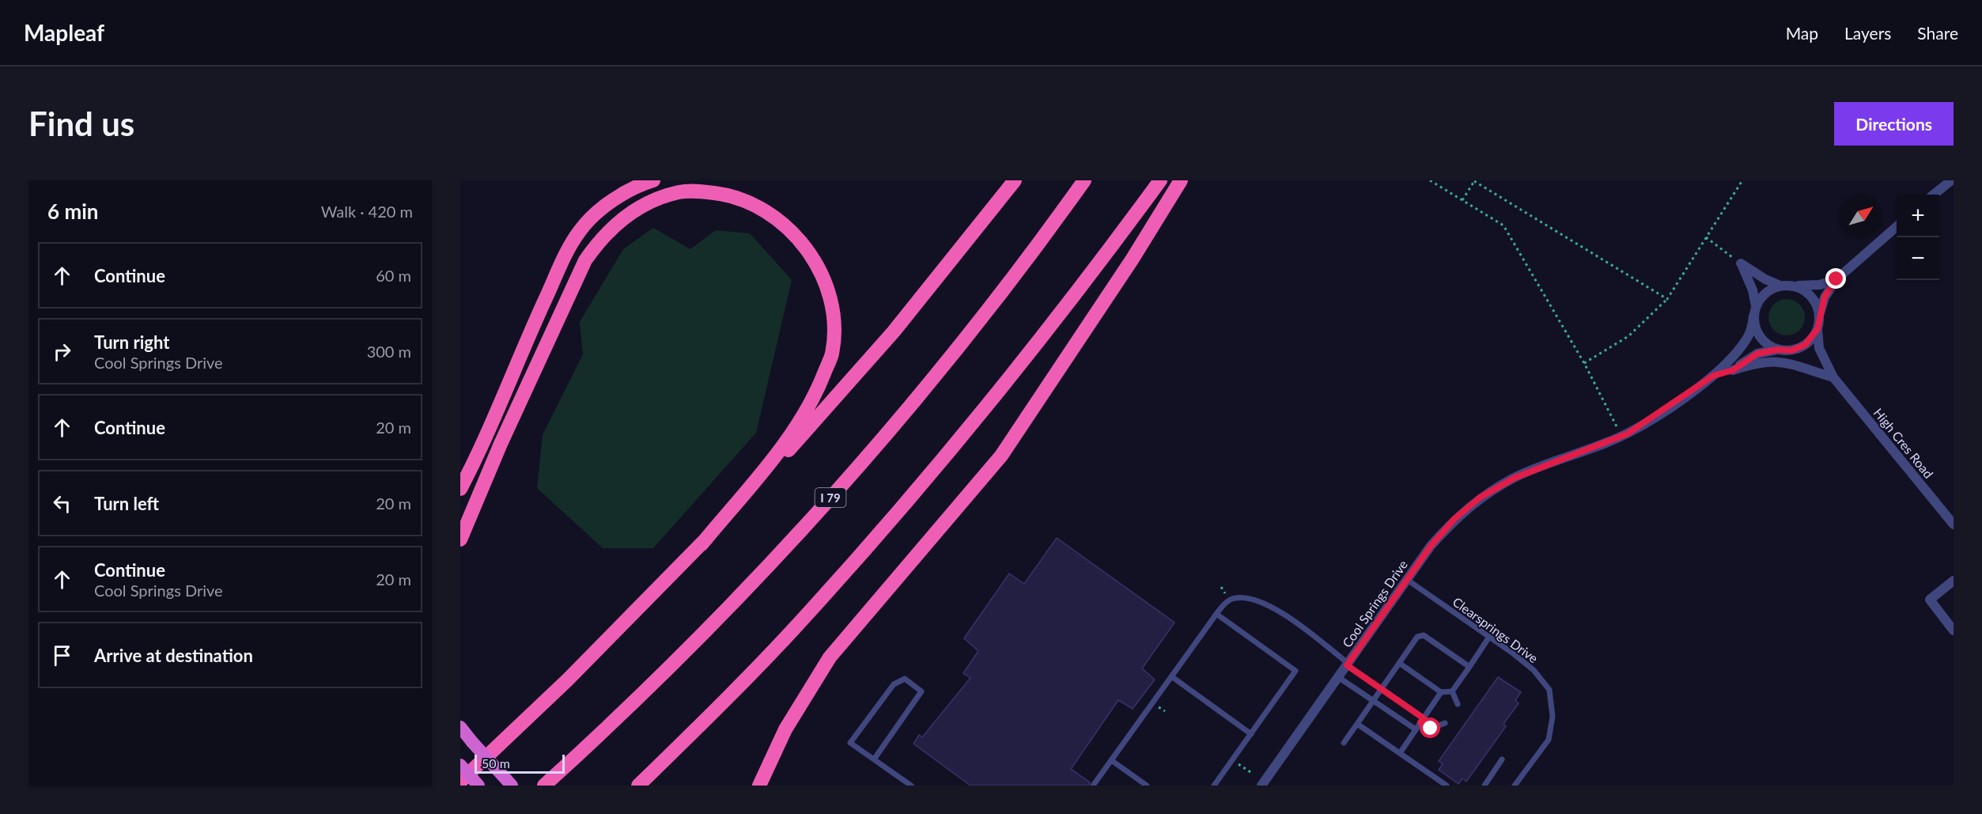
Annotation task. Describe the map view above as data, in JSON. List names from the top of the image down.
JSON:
{
  "streets": {
    "highway": ["I 79"],
    "street": ["High Cres Road", "Cool Springs Drive"],
    "lane": ["Clearsprings Drive"]
  },
  "crossings": [
    ["High Cres Road", "Cool Springs Drive"],
    ["Cool Springs Drive", "Clearsprings Drive"]
  ],
  "scale_bar": "50 m",
  "north": "top right",
  "page": {
    "header": "Mapleaf",
    "nav": ["Map", "Layers", "Share"],
    "buttons": "Directions",
    "title": "Find us",
    "heading": ["6 min", "Walk · 420 m"],
    "map_buttons": ["+", "−"],
    "list": [
      ["Continue", "60 m"],
      ["Turn right", "Cool Springs Drive", "300 m"],
      ["Continue", "20 m"],
      ["Turn left", "20 m"],
      ["Continue", "Cool Springs Drive", "20 m"],
      "Arrive at destination"
    ],
    "scale": "50 m"
  }
}
